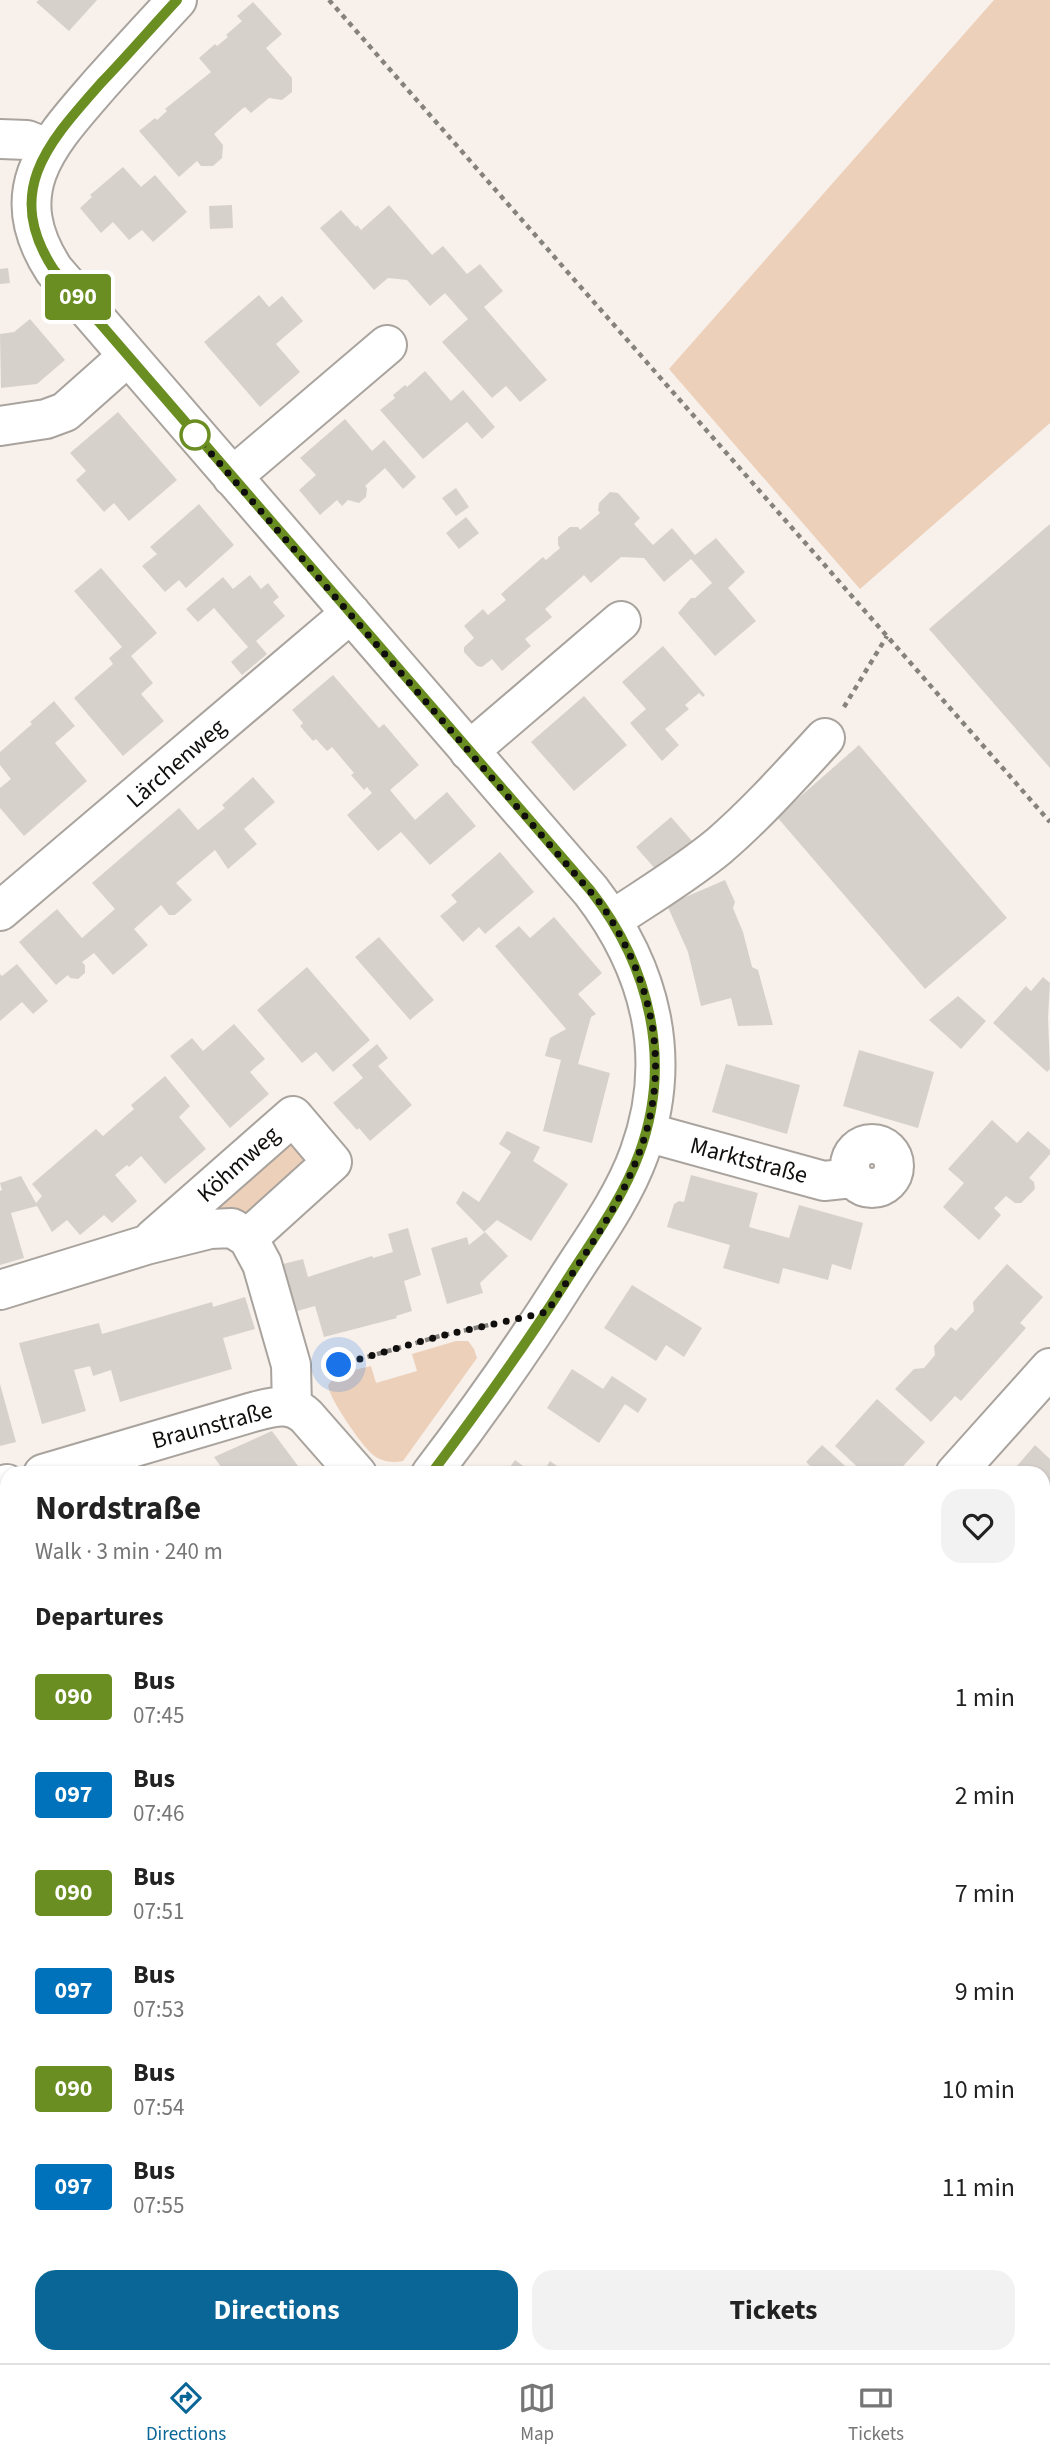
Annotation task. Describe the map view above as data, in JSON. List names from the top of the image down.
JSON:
{
  "streets": {
    "street": [
      "Lärchenweg",
      "Marktstraße",
      "Köhmweg",
      "Braunstraße"
    ]
  },
  "lines": ["bus line 090"],
  "page": {
    "on_map": "090",
    "heading": [
      ["Nordstraße", "Walk · 3 min · 240 m"],
      "Departures"
    ],
    "list": [
      {
        "mark": "090",
        "name": "Bus",
        "note": "07:45",
        "value": "1 min"
      },
      {
        "mark": "097",
        "name": "Bus",
        "note": "07:46",
        "value": "2 min"
      },
      {
        "mark": "090",
        "name": "Bus",
        "note": "07:51",
        "value": "7 min"
      },
      {
        "mark": "097",
        "name": "Bus",
        "note": "07:53",
        "value": "9 min"
      },
      {
        "mark": "090",
        "name": "Bus",
        "note": "07:54",
        "value": "10 min"
      },
      {
        "mark": "097",
        "name": "Bus",
        "note": "07:55",
        "value": "11 min"
      }
    ],
    "buttons": ["Directions", "Tickets"],
    "tabs": ["Directions", "Map", "Tickets"]
  }
}
